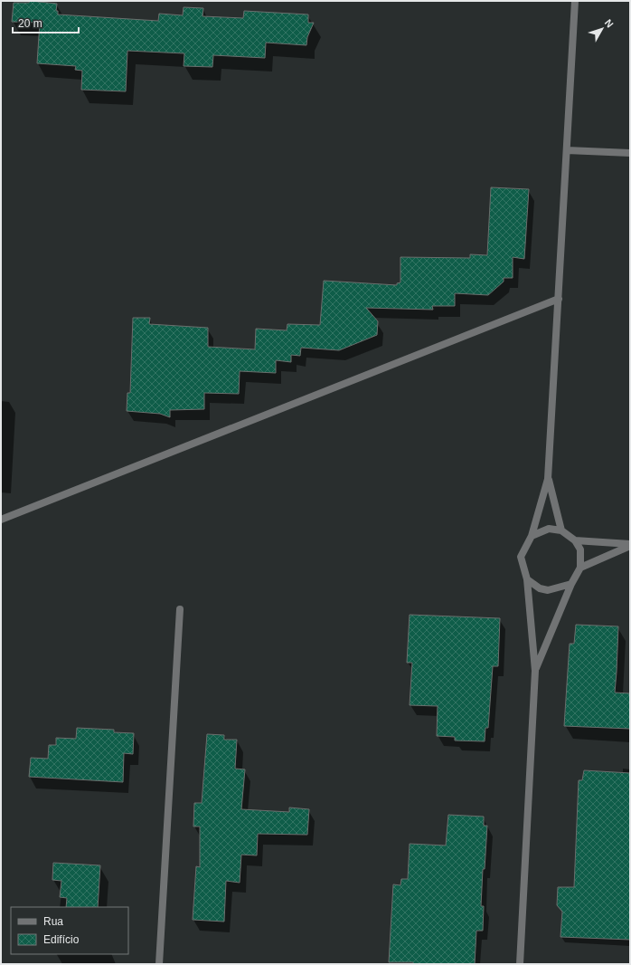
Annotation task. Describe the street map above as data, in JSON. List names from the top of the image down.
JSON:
{
  "legend": ["Rua", "Edifício"],
  "scale_bar": "20 m",
  "north": "top right"
}
